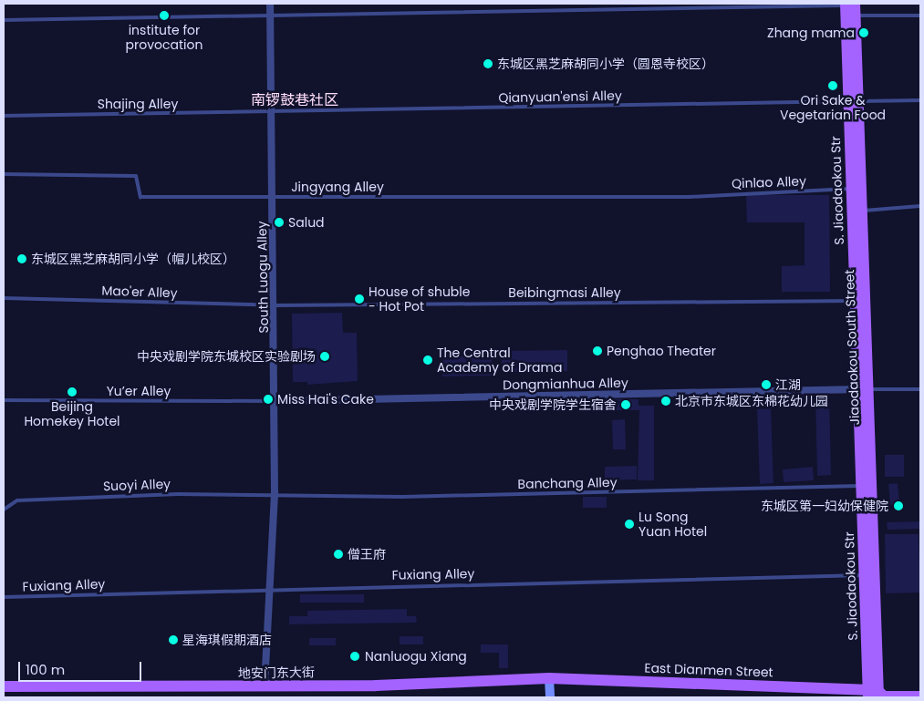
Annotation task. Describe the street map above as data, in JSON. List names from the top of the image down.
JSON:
{
  "streets": {
    "main road": [
      "S. Jiaodaokou Str",
      "Jiaodaokou South Street",
      "East Dianmen Street",
      "地安门东大街"
    ],
    "street": ["South Luogu Alley", "Dongmianhua Alley"],
    "lane": [
      "Qianyuan'ensi Alley",
      "Shajing Alley",
      "Qinlao Alley",
      "Jingyang Alley",
      "Mao'er Alley",
      "Beibingmasi Alley",
      "Yu’er Alley",
      "Banchang Alley",
      "Suoyi Alley",
      "Fuxiang Alley"
    ]
  },
  "crossings": [
    ["Qianyuan'ensi Alley", "Shajing Alley"],
    ["Qianyuan'ensi Alley", "S. Jiaodaokou Str"],
    ["Qianyuan'ensi Alley", "South Luogu Alley"],
    ["Qianyuan'ensi Alley", "Jiaodaokou South Street"],
    ["Shajing Alley", "South Luogu Alley"],
    ["Qinlao Alley", "Jingyang Alley"],
    ["Qinlao Alley", "S. Jiaodaokou Str"],
    ["Jingyang Alley", "South Luogu Alley"],
    ["S. Jiaodaokou Str", "Beibingmasi Alley"],
    ["S. Jiaodaokou Str", "Jiaodaokou South Street"],
    ["S. Jiaodaokou Str", "Dongmianhua Alley"],
    ["S. Jiaodaokou Str", "Banchang Alley"],
    ["S. Jiaodaokou Str", "Fuxiang Alley"],
    ["S. Jiaodaokou Str", "East Dianmen Street"],
    ["South Luogu Alley", "Mao'er Alley"],
    ["South Luogu Alley", "Beibingmasi Alley"],
    ["South Luogu Alley", "Dongmianhua Alley"],
    ["South Luogu Alley", "Yu’er Alley"],
    ["South Luogu Alley", "Banchang Alley"],
    ["South Luogu Alley", "Suoyi Alley"],
    ["South Luogu Alley", "Fuxiang Alley"],
    ["South Luogu Alley", "地安门东大街"],
    ["Mao'er Alley", "Beibingmasi Alley"],
    ["Jiaodaokou South Street", "Dongmianhua Alley"],
    ["Jiaodaokou South Street", "East Dianmen Street"],
    ["Dongmianhua Alley", "Yu’er Alley"],
    ["Banchang Alley", "Suoyi Alley"],
    ["East Dianmen Street", "地安门东大街"]
  ],
  "districts": ["南锣鼓巷社区"],
  "places": [
    "institute for provocation",
    "Zhang mama",
    "东城区黑芝麻胡同小学（圆恩寺校区）",
    "Ori Sake & Vegetarian Food",
    "Salud",
    "东城区黑芝麻胡同小学（帽儿校区）",
    "House of shuble - Hot Pot",
    "Penghao Theater",
    "中央戏剧学院东城校区实验剧场",
    "The Central Academy of Drama",
    "江湖",
    "Beijing Homekey Hotel",
    "Miss Hai's Cake",
    "北京市东城区东棉花幼儿园",
    "中央戏剧学院学生宿舍",
    "东城区第一妇幼保健院",
    "Lu Song Yuan Hotel",
    "僧王府",
    "星海琪假期酒店",
    "Nanluogu Xiang"
  ],
  "scale_bar": "100 m"
}
